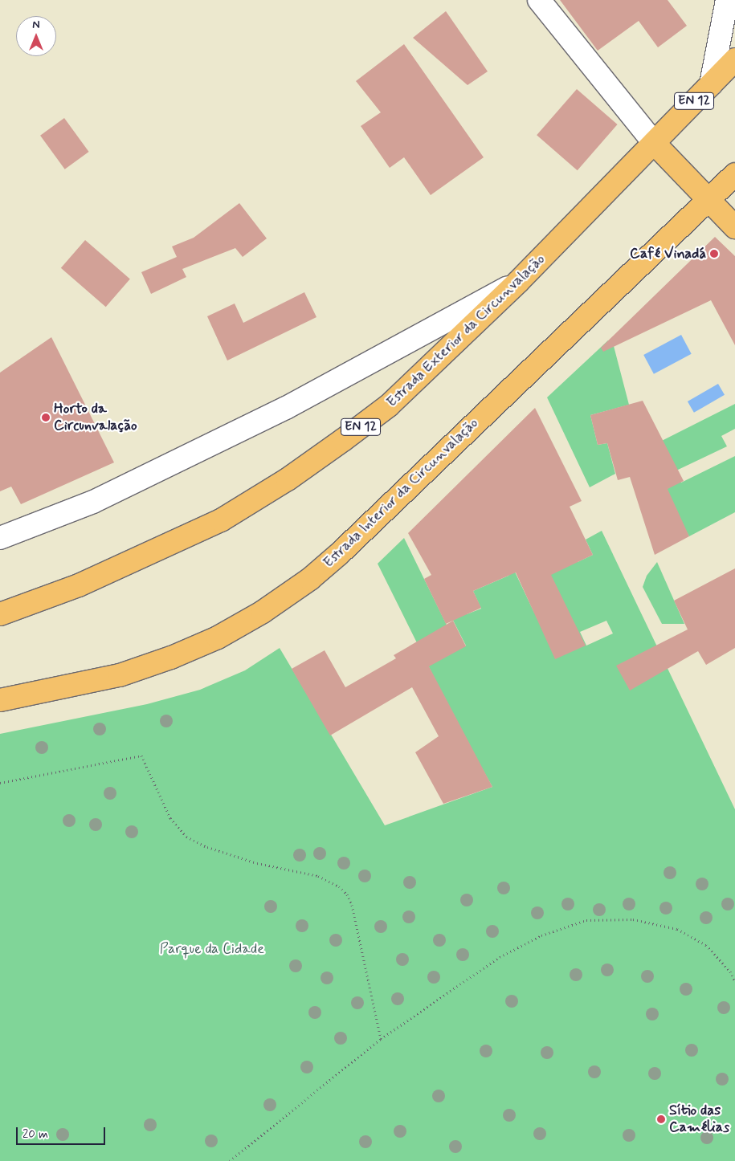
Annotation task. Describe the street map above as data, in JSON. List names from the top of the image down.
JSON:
{
  "streets": {
    "main road": ["EN 12", "Estrada Exterior da Circunvalação", "Estrada Interior da Circunvalação"]
  },
  "parks": ["Parque da Cidade"],
  "places": ["Café Vinadá", "Horto da Circunvalação", "Sítio das Camélias"],
  "scale_bar": "20 m",
  "north": "top"
}
